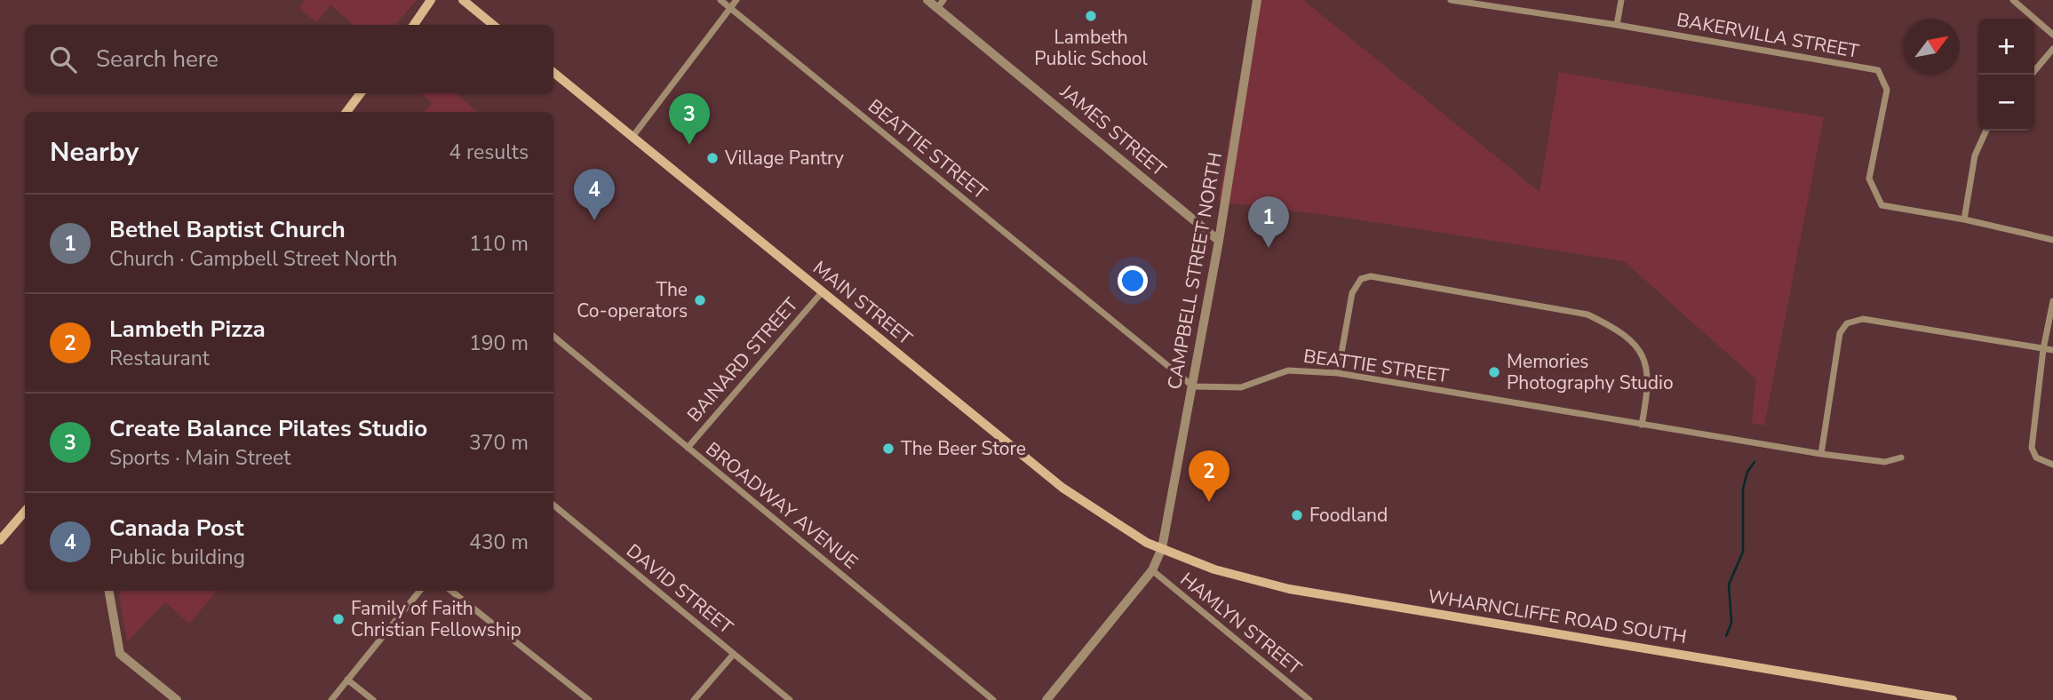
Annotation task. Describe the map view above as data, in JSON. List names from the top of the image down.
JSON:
{
  "streets": {
    "main road": ["MAIN STREET", "WHARNCLIFFE ROAD SOUTH"],
    "street": [
      "BAKERVILLA STREET",
      "JAMES STREET",
      "BEATTIE STREET",
      "CAMPBELL STREET NORTH",
      "BAINARD STREET",
      "BROADWAY AVENUE",
      "DAVID STREET",
      "HAMLYN STREET"
    ]
  },
  "crossings": [
    ["JAMES STREET", "CAMPBELL STREET NORTH"],
    ["BEATTIE STREET", "CAMPBELL STREET NORTH"],
    ["CAMPBELL STREET NORTH", "MAIN STREET"],
    ["CAMPBELL STREET NORTH", "WHARNCLIFFE ROAD SOUTH"],
    ["CAMPBELL STREET NORTH", "HAMLYN STREET"],
    ["MAIN STREET", "BAINARD STREET"],
    ["MAIN STREET", "WHARNCLIFFE ROAD SOUTH"],
    ["BAINARD STREET", "BROADWAY AVENUE"]
  ],
  "places": [
    "Lambeth Public School",
    "Village Pantry",
    "The Co-operators",
    "Memories Photography Studio",
    "The Beer Store",
    "Foodland",
    "Family of Faith Christian Fellowship"
  ],
  "north": "top right",
  "page": {
    "map_buttons": ["+", "−"],
    "search": "Search here",
    "pins": [
      "3",
      "4",
      "1",
      "2"
    ],
    "heading": ["Nearby", "4 results"],
    "list": [
      {
        "mark": "1",
        "name": "Bethel Baptist Church",
        "note": "Church · Campbell Street North",
        "value": "110 m"
      },
      {
        "mark": "2",
        "name": "Lambeth Pizza",
        "note": "Restaurant",
        "value": "190 m"
      },
      {
        "mark": "3",
        "name": "Create Balance Pilates Studio",
        "note": "Sports · Main Street",
        "value": "370 m"
      },
      {
        "mark": "4",
        "name": "Canada Post",
        "note": "Public building",
        "value": "430 m"
      }
    ]
  }
}
